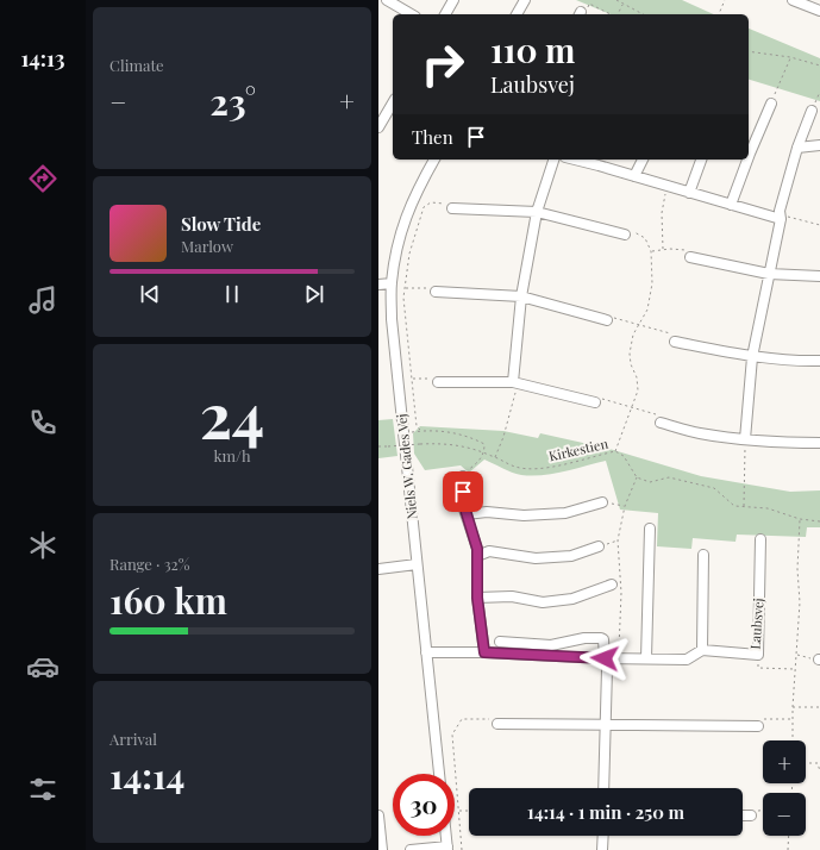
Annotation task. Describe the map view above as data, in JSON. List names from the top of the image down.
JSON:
{
  "streets": {
    "street": ["Niels W. Gades Vej", "Laubsvej"],
    "path": ["Kirkestien"]
  },
  "crossings": [
    ["Niels W. Gades Vej", "Laubsvej"]
  ],
  "page": {
    "tabs": "14:13",
    "tile": [
      "Climate",
      ["24", "km/h"],
      ["Range · 32%", "160 km"],
      ["Arrival", "14:14"]
    ],
    "turn": ["110 m", "Laubsvej"],
    "heat": ["−", "23°", "+"],
    "then": "Then",
    "song": ["Slow Tide", "Marlow"],
    "map_buttons": ["+", "−"],
    "limit": "30",
    "trip": "14:14 · 1 min · 250 m"
  }
}
